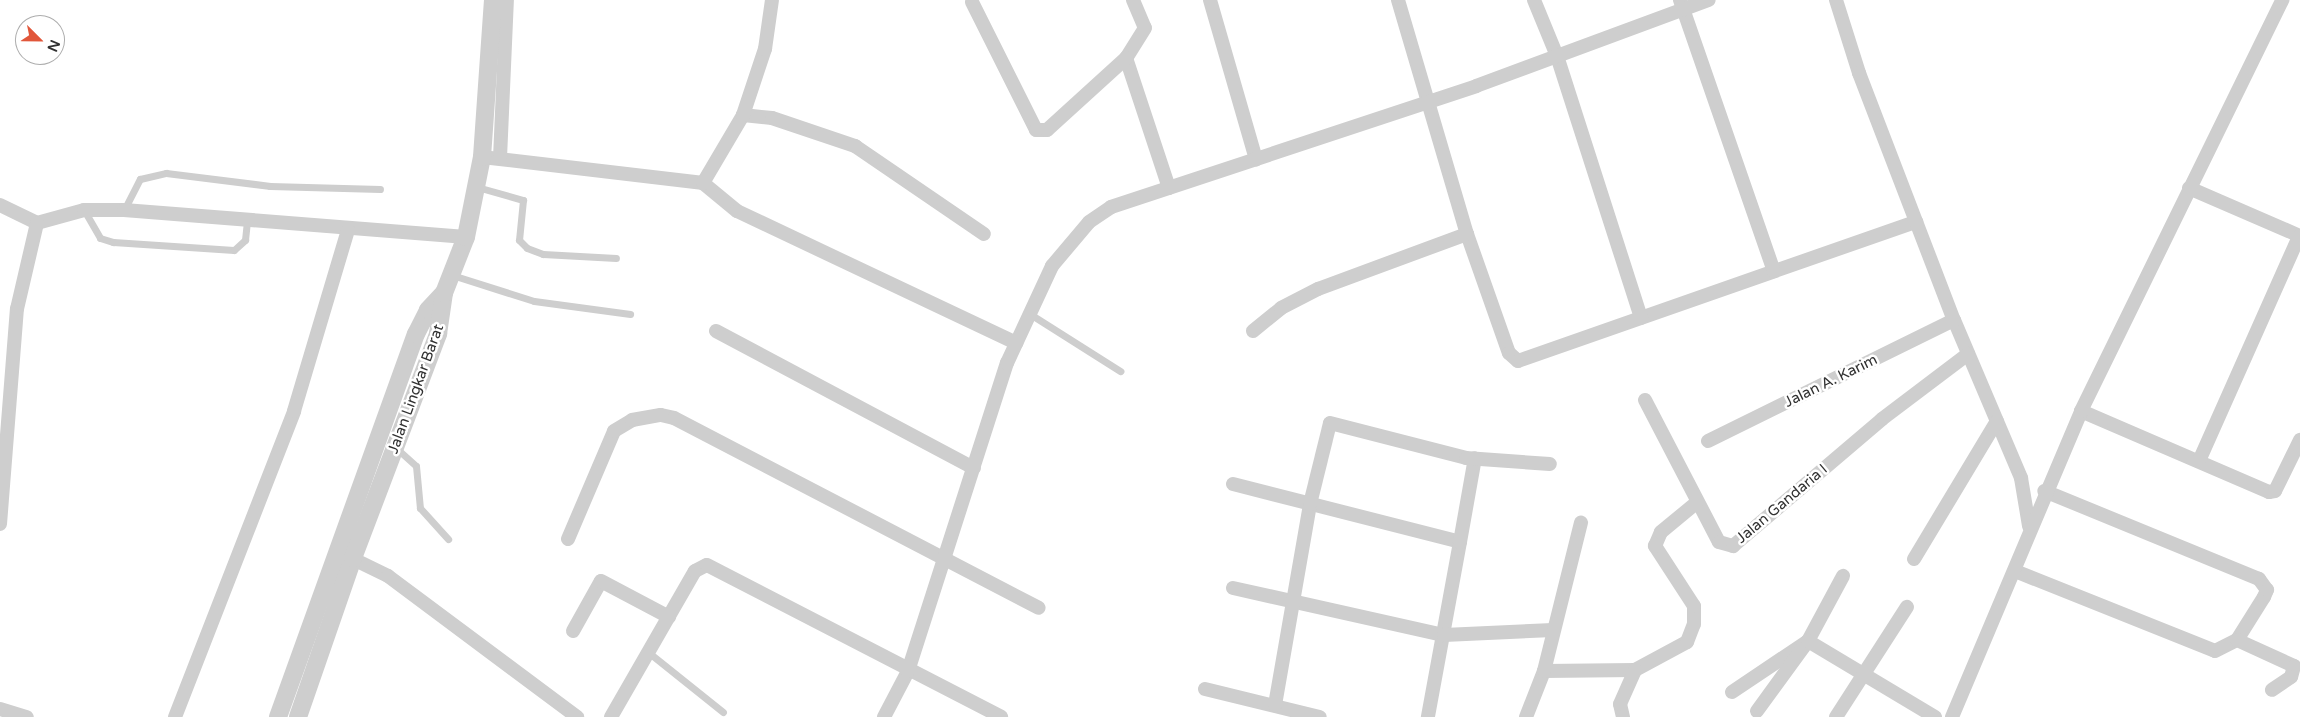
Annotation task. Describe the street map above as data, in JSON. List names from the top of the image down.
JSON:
{
  "streets": {
    "street": ["Jalan A. Karim", "Jalan Lingkar Barat", "Jalan Gandaria I"]
  },
  "north": "bottom right"
}
